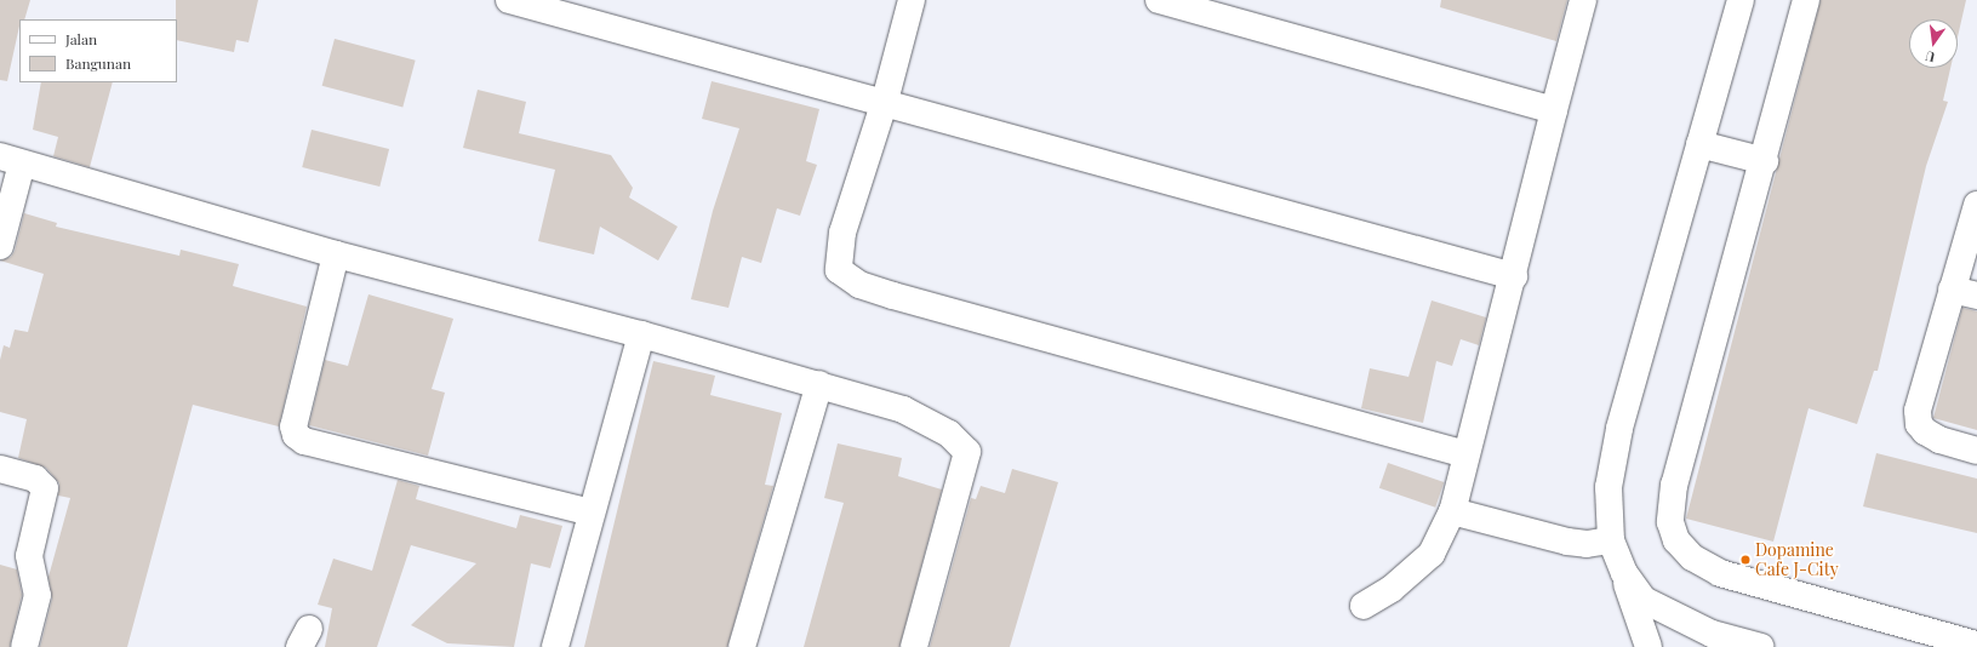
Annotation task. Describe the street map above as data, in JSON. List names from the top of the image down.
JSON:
{
  "places": ["Dopamine Cafe J-City"],
  "legend": ["Jalan", "Bangunan"],
  "north": "bottom"
}
